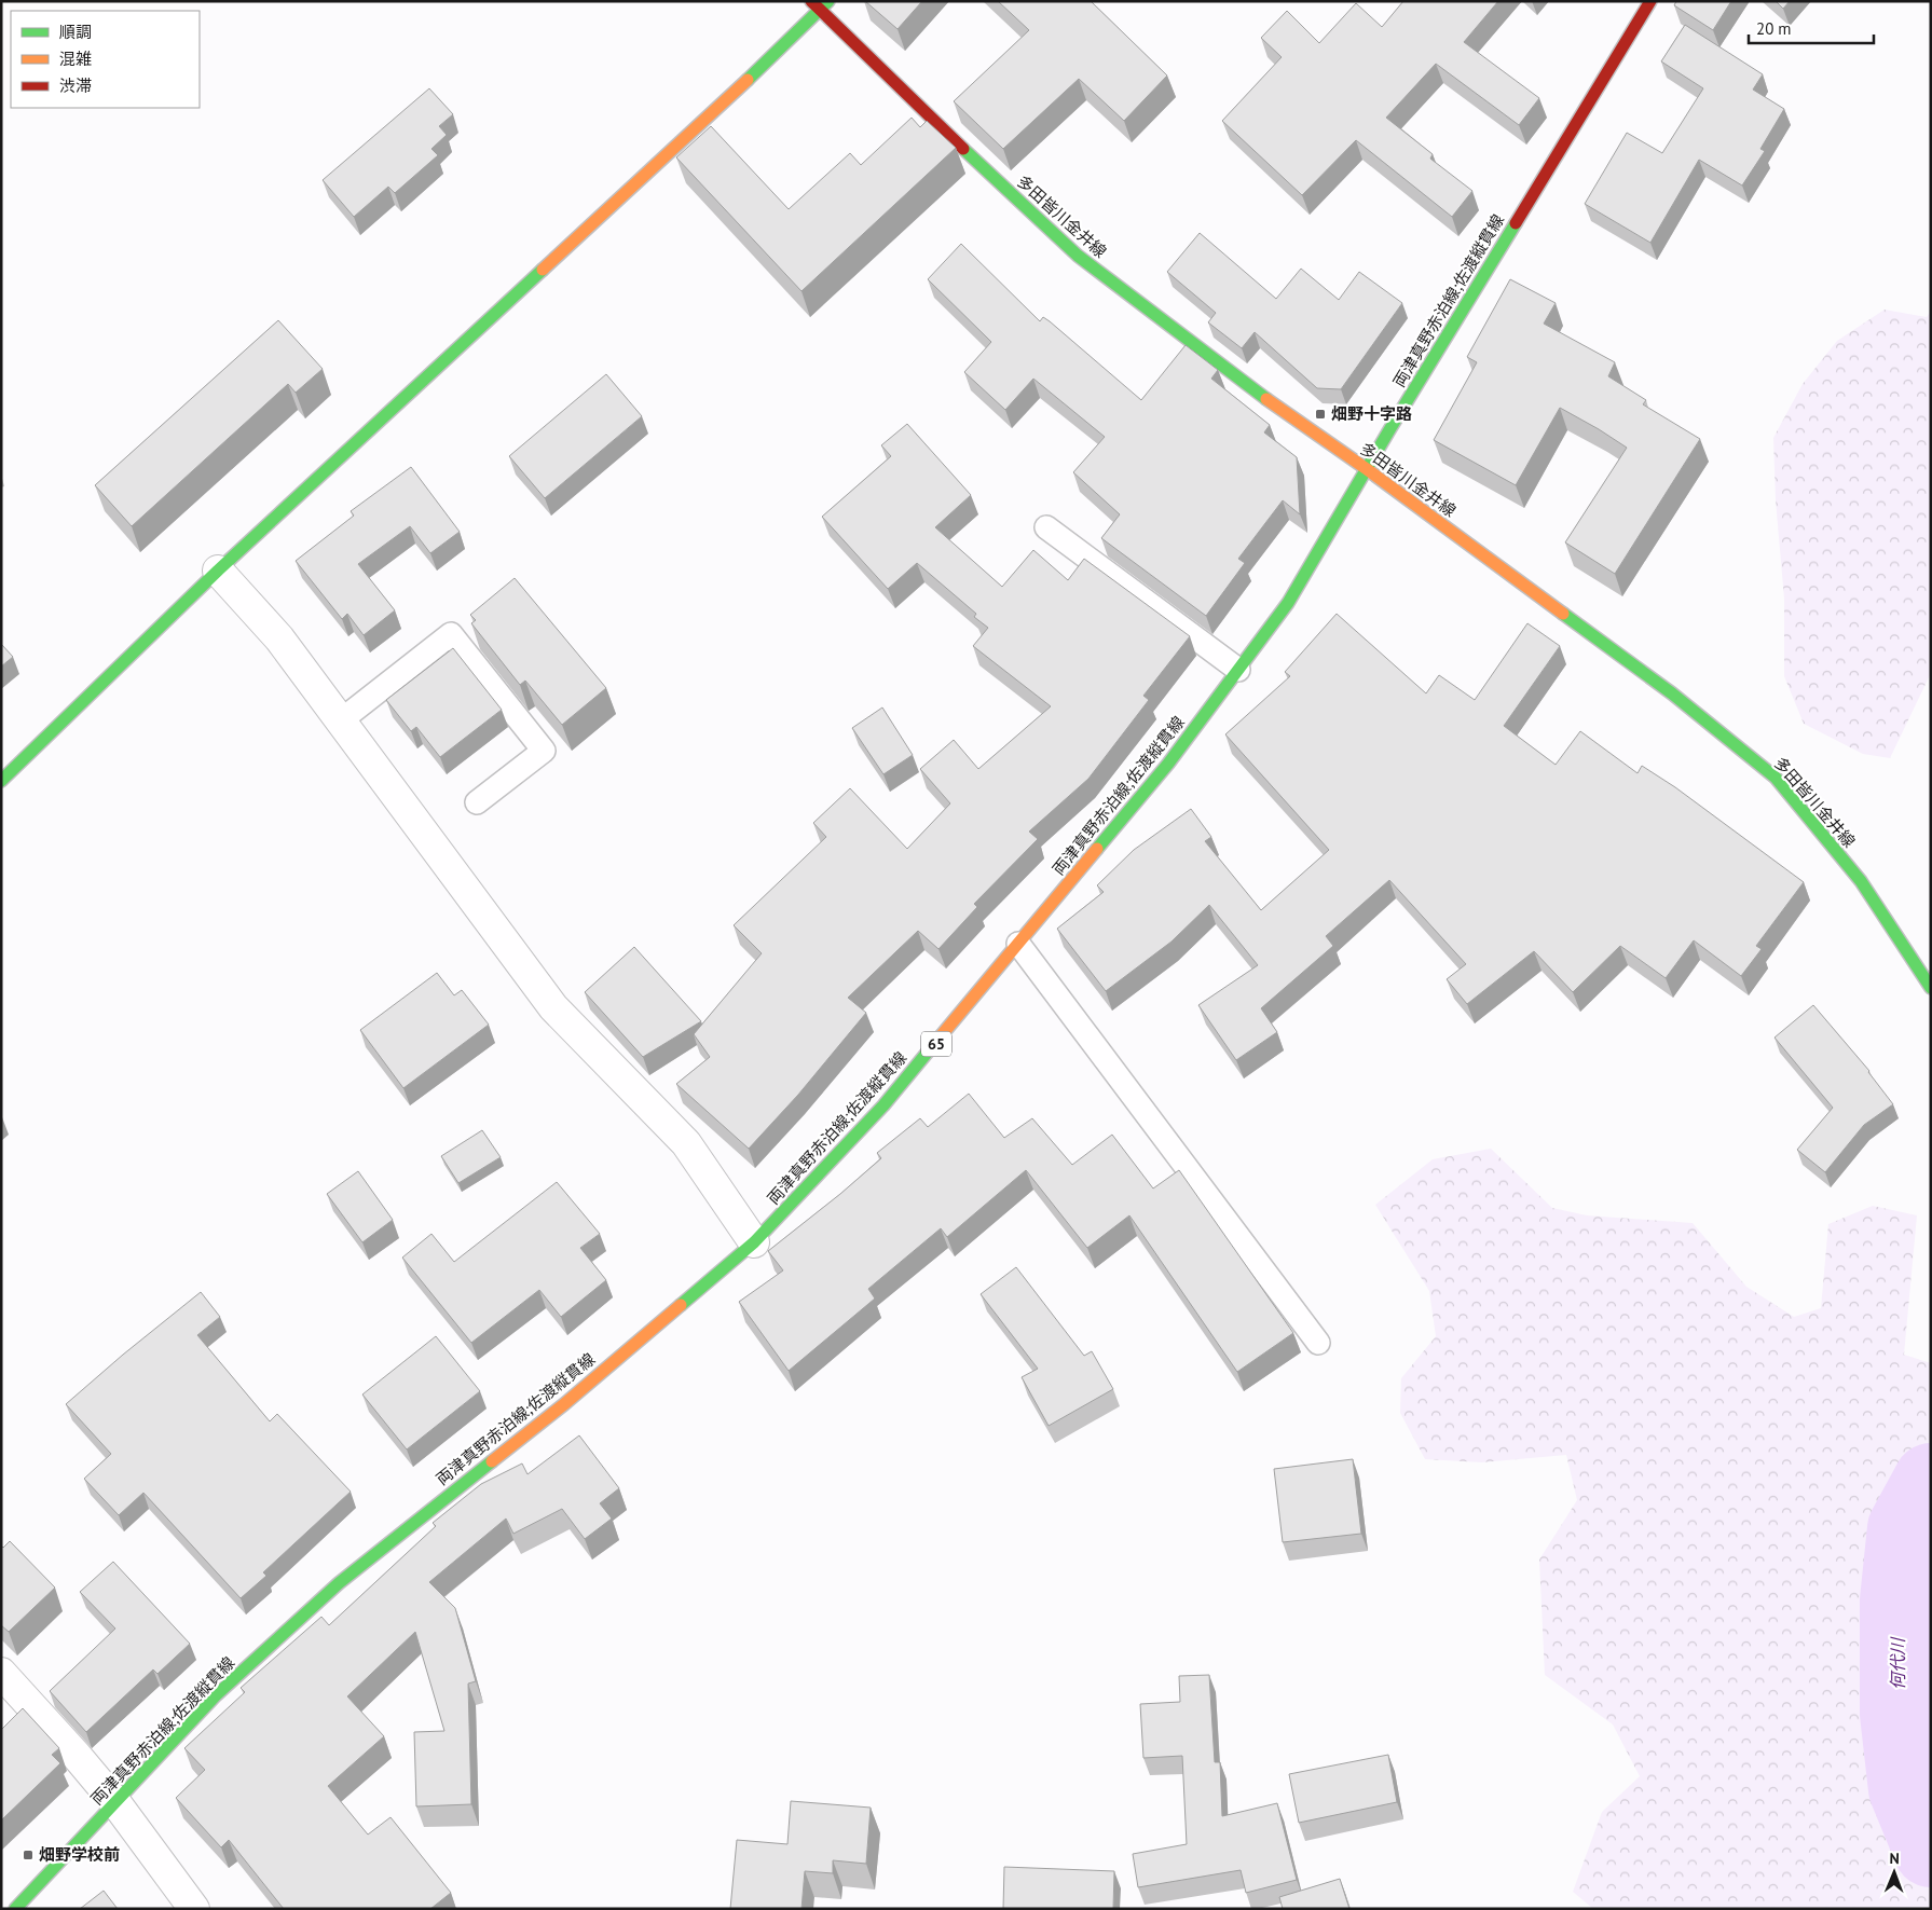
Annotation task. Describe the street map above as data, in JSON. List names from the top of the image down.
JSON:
{
  "streets": {
    "main road": ["多田皆川金井線", "両津真野赤泊線;佐渡縦貫線", "65"]
  },
  "crossings": [
    ["多田皆川金井線", "両津真野赤泊線;佐渡縦貫線"]
  ],
  "water": ["何代川"],
  "places": {
    "transit": ["畑野十字路", "畑野学校前"]
  },
  "legend": ["順調", "混雑", "渋滞"],
  "scale_bar": "20 m",
  "north": "top"
}
